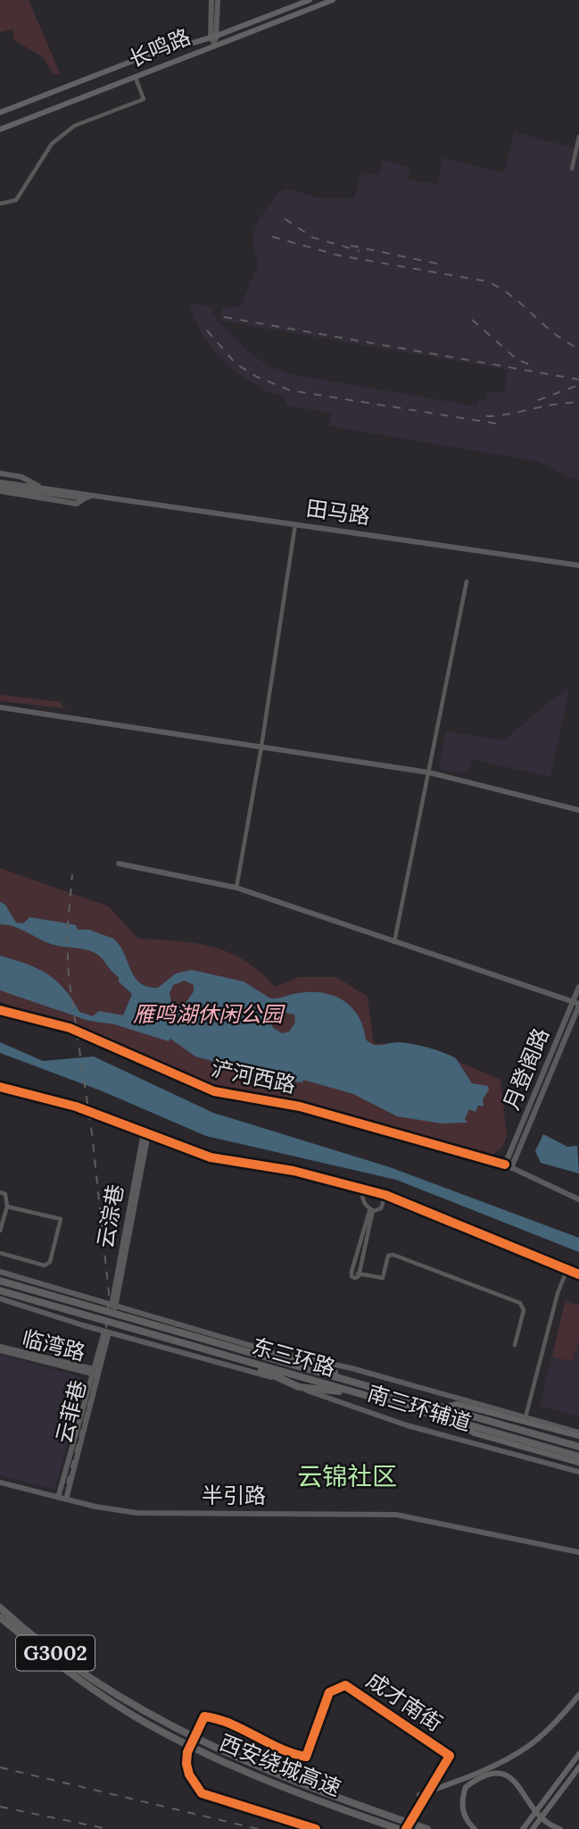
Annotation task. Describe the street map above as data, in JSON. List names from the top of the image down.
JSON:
{
  "streets": {
    "highway": ["东三环路", "G3002", "西安绕城高速"],
    "main road": ["长鸣路"],
    "street": [
      "田马路",
      "月登阁路",
      "浐河西路",
      "云淙巷",
      "临湾路",
      "南三环辅道",
      "云菲巷",
      "半引路",
      "成才南街"
    ]
  },
  "crossings": [
    ["月登阁路", "浐河西路"],
    ["云淙巷", "南三环辅道"],
    ["临湾路", "云菲巷"],
    ["南三环辅道", "云菲巷"],
    ["云菲巷", "半引路"]
  ],
  "districts": ["云锦社区"],
  "parks": ["雁鸣湖休闲公园"]
}
